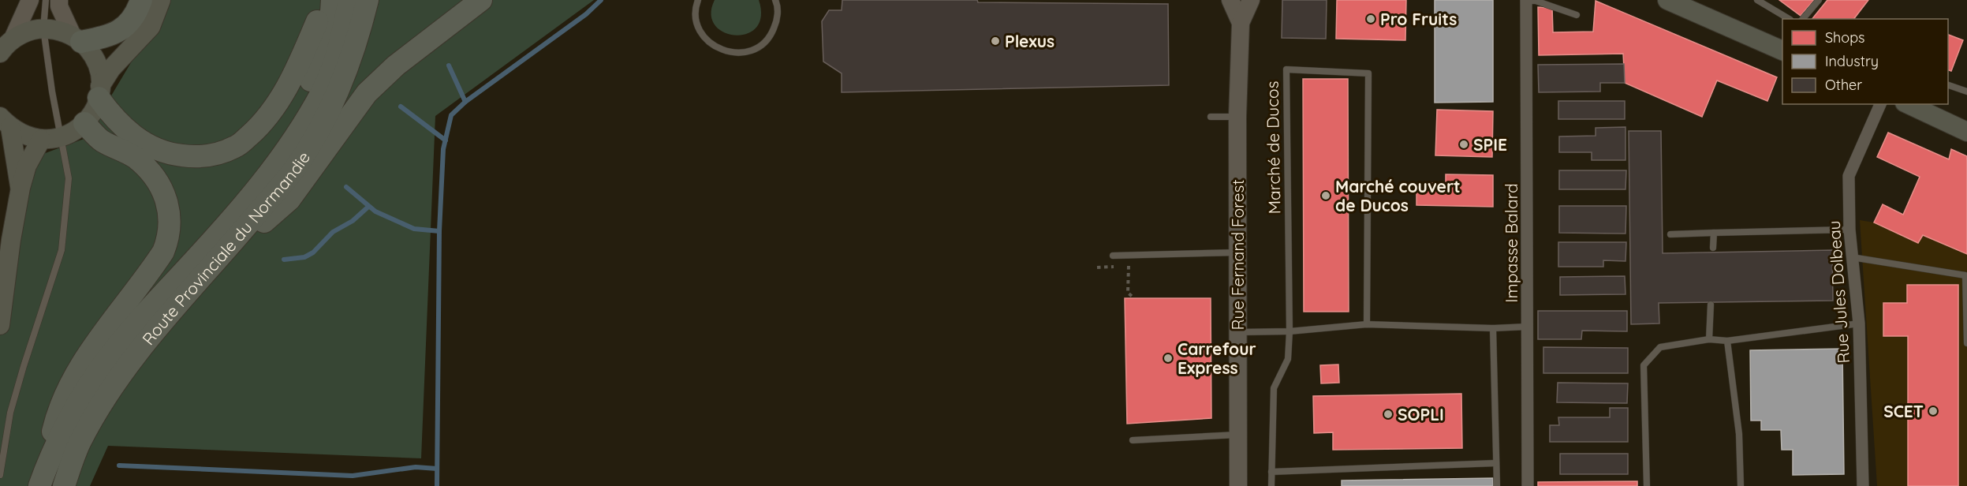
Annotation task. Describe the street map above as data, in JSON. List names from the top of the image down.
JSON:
{
  "streets": {
    "highway": ["Route Provinciale du Normandie"],
    "street": ["Impasse Balard", "Rue Fernand Forest", "Rue Jules Dolbeau"],
    "lane": ["Marché de Ducos"]
  },
  "places": [
    "Pro Fruits",
    "Plexus",
    "SPIE",
    "Marché couvert de Ducos",
    "Carrefour Express",
    "SCET",
    "SOPLI"
  ],
  "legend": ["Shops", "Industry", "Other"]
}
